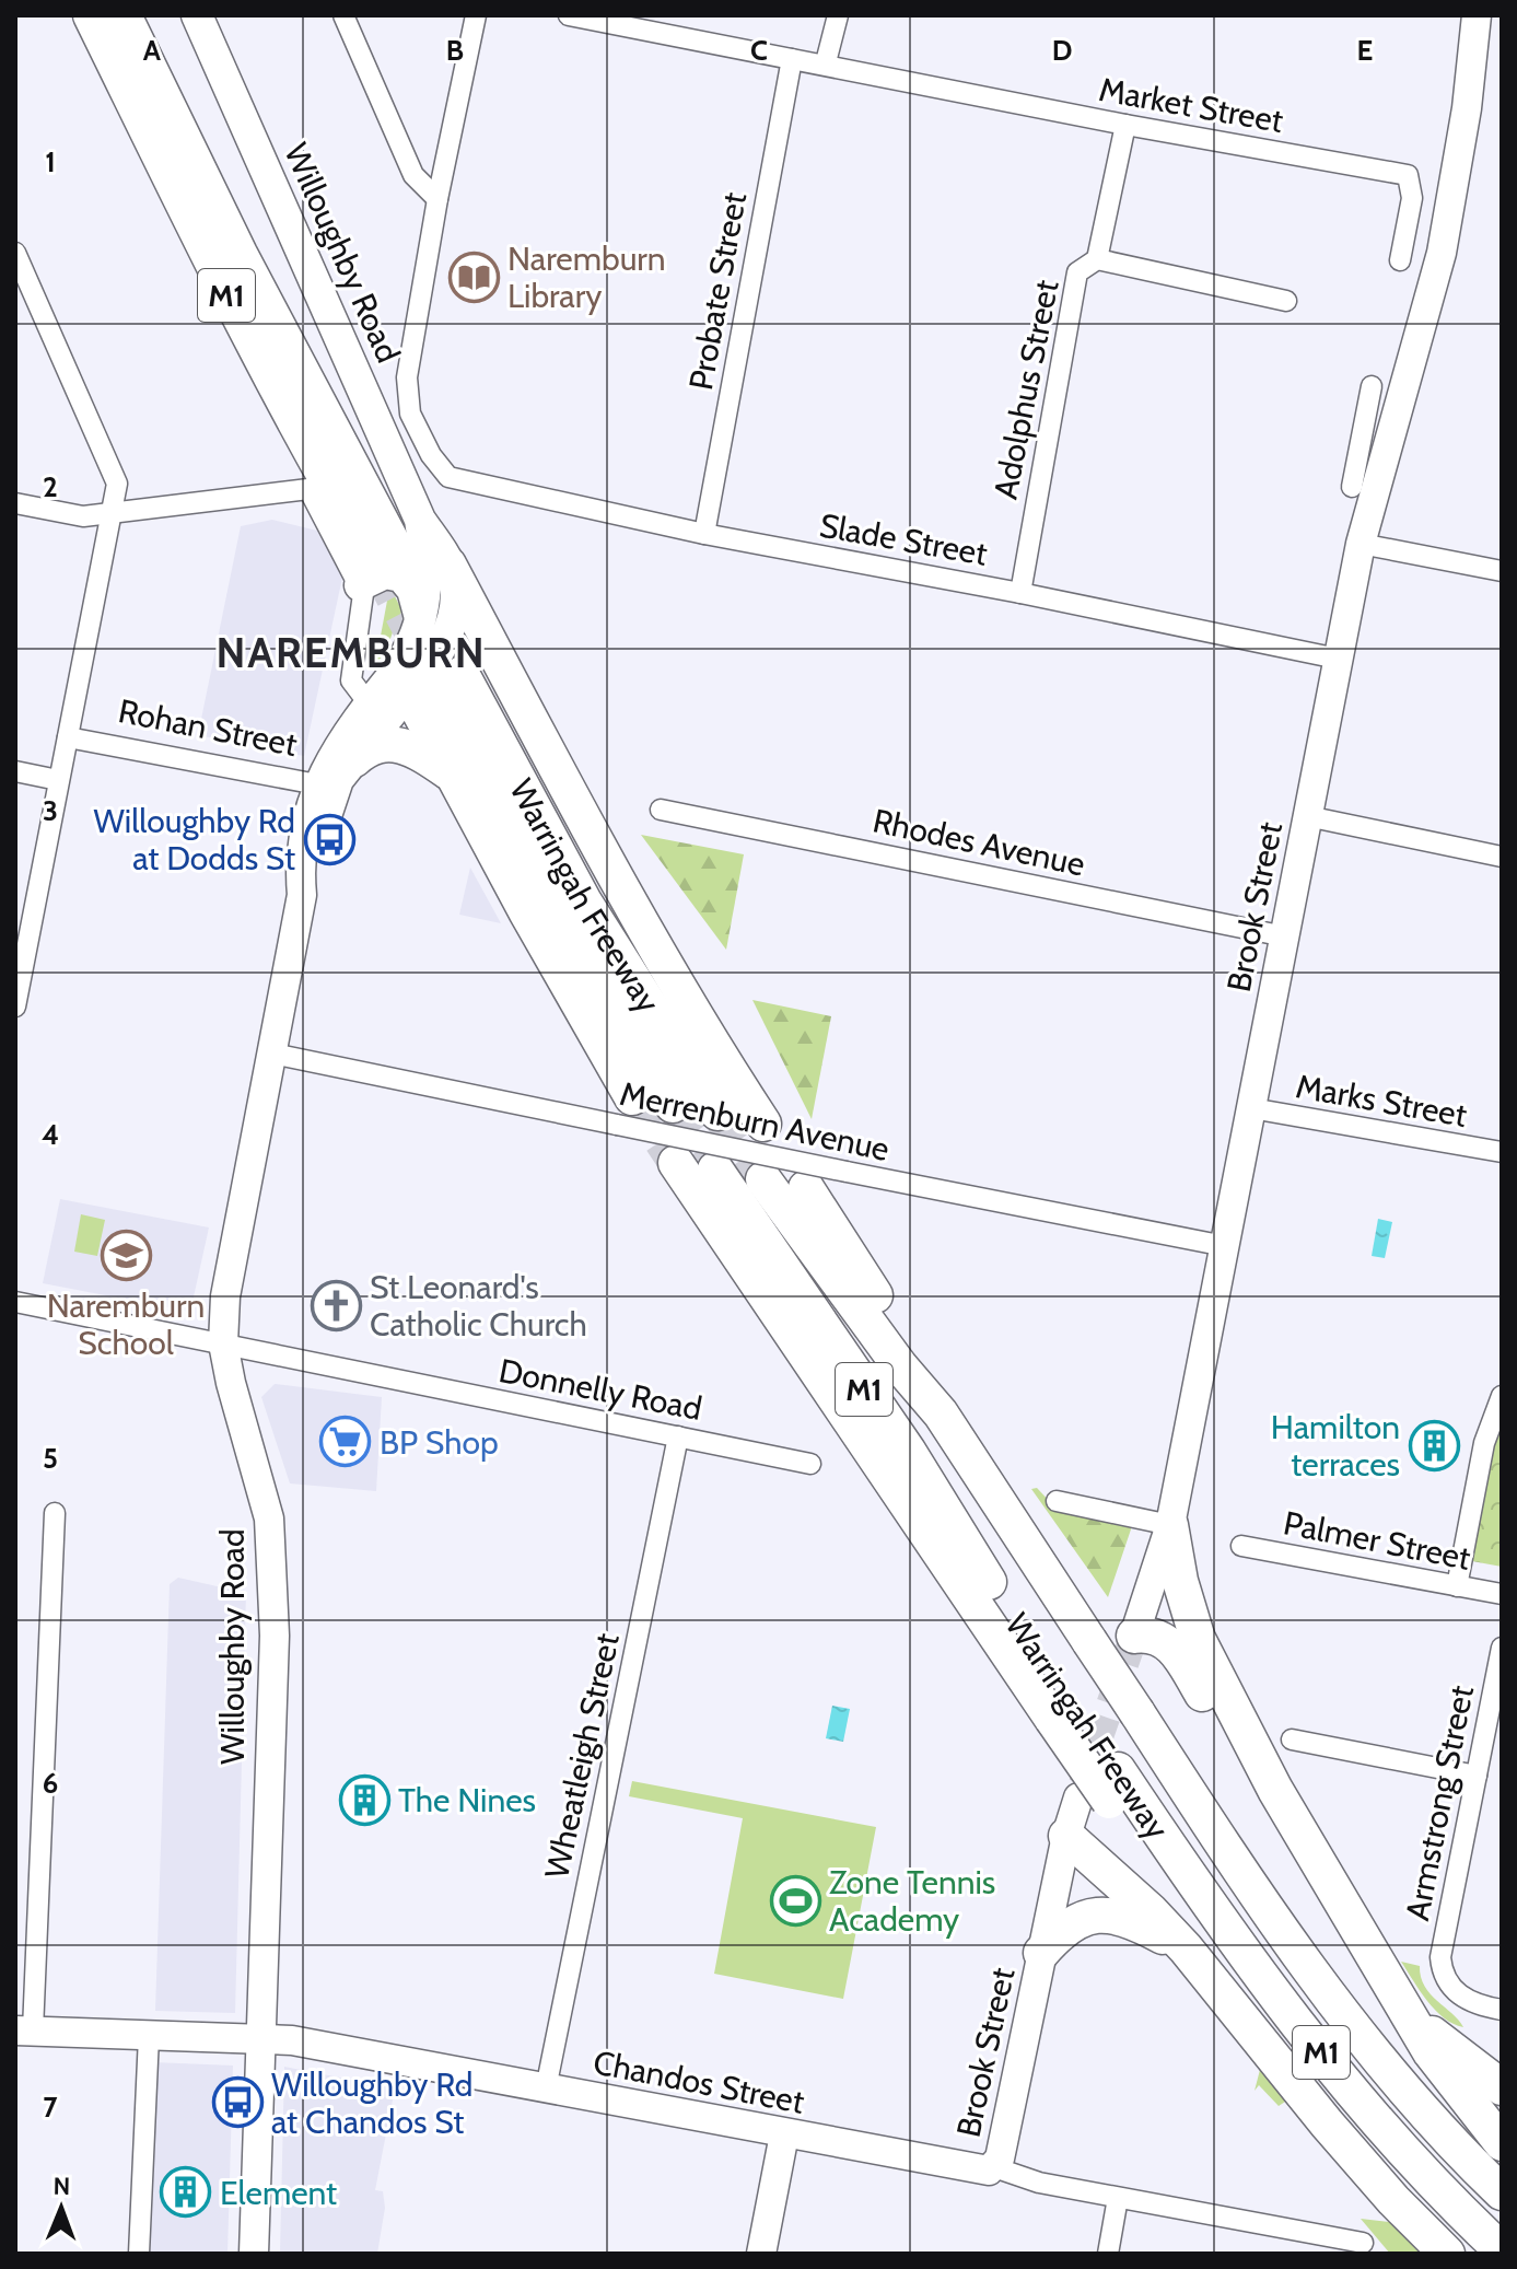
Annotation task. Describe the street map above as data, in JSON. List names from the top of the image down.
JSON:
{
  "streets": {
    "highway": ["M1", "Warringah Freeway"],
    "main road": ["Willoughby Road", "Brook Street", "Chandos Street"],
    "street": [
      "Market Street",
      "Probate Street",
      "Adolphus Street",
      "Slade Street",
      "Rohan Street",
      "Rhodes Avenue",
      "Marks Street",
      "Merrenburn Avenue",
      "Donnelly Road",
      "Palmer Street",
      "Wheatleigh Street",
      "Armstrong Street"
    ]
  },
  "crossings": [
    ["Market Street", "Probate Street"],
    ["Market Street", "Adolphus Street"],
    ["Willoughby Road", "Rohan Street"],
    ["Willoughby Road", "Warringah Freeway"],
    ["Willoughby Road", "Merrenburn Avenue"],
    ["Willoughby Road", "Donnelly Road"],
    ["Willoughby Road", "Chandos Street"],
    ["Probate Street", "Slade Street"],
    ["Adolphus Street", "Slade Street"],
    ["Slade Street", "Brook Street"],
    ["Rhodes Avenue", "Brook Street"],
    ["Warringah Freeway", "Brook Street"],
    ["Brook Street", "Marks Street"],
    ["Brook Street", "Merrenburn Avenue"],
    ["Brook Street", "Chandos Street"],
    ["Donnelly Road", "Wheatleigh Street"],
    ["Wheatleigh Street", "Chandos Street"]
  ],
  "districts": ["NAREMBURN"],
  "places": {
    "library": ["Naremburn Library"],
    "bus stop": ["Willoughby Rd at Dodds St", "Willoughby Rd at Chandos St"],
    "school or university": ["Naremburn School"],
    "church": ["St Leonard's Catholic Church"],
    "supermarket": ["BP Shop"],
    "building": ["Hamilton terraces", "The Nines", "Element"],
    "sports": ["Zone Tennis Academy"]
  },
  "north": "top",
  "grid": {
    "columns": [
      "A",
      "B",
      "C",
      "D",
      "E"
    ],
    "rows": [
      "1",
      "2",
      "3",
      "4",
      "5",
      "6",
      "7"
    ]
  }
}
